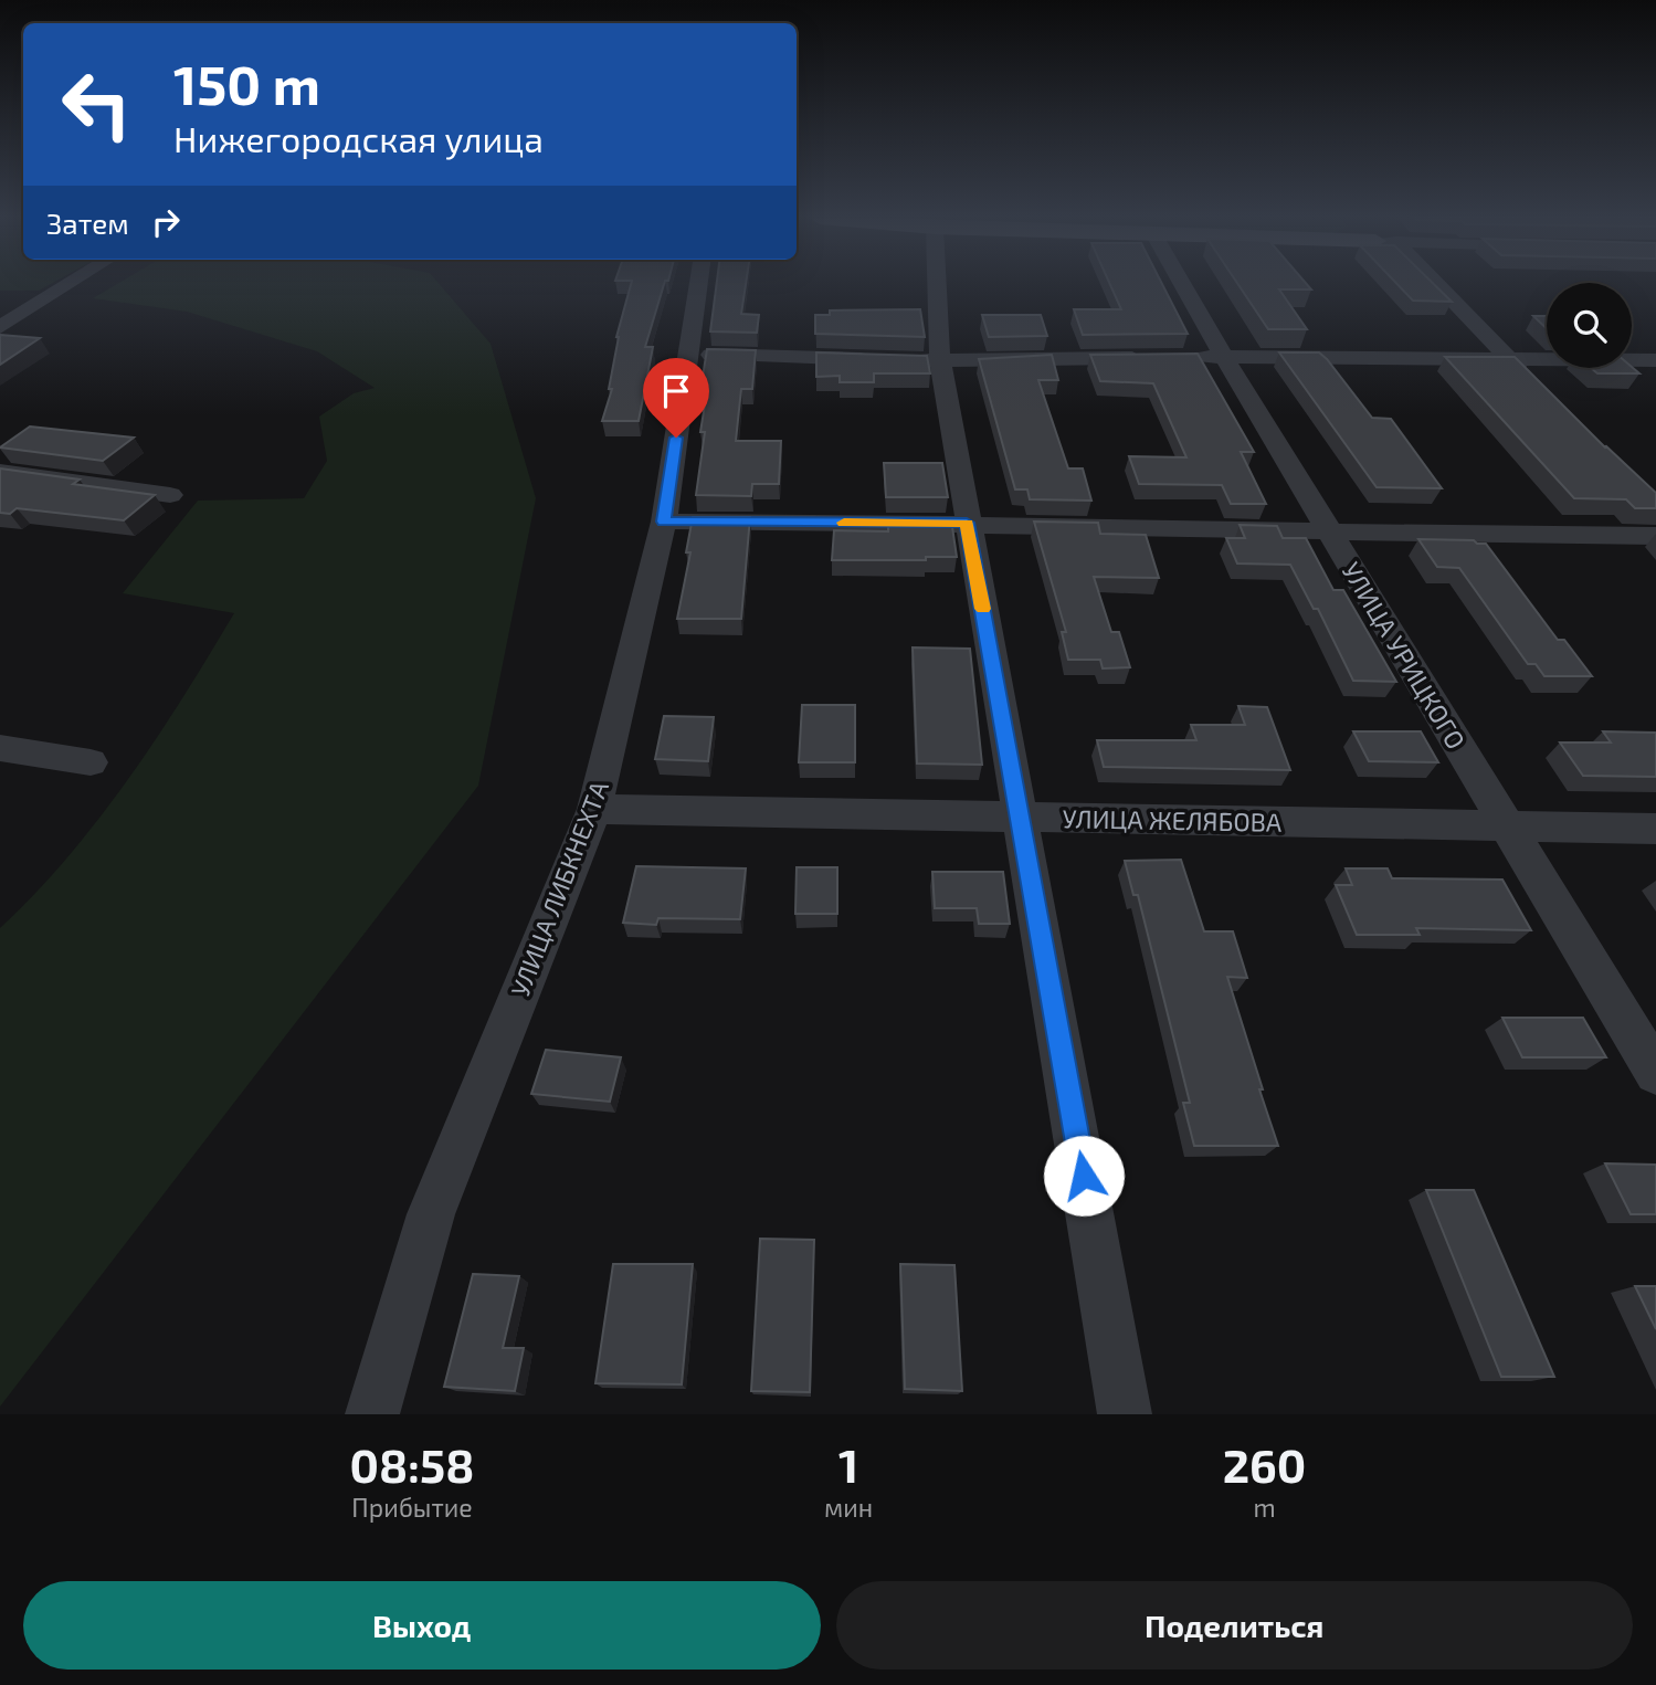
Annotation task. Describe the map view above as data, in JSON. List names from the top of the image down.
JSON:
{
  "streets": {
    "street": ["УЛИЦА УРИЦКОГО", "УЛИЦА ЖЕЛЯБОВА", "УЛИЦА ЛИБКНЕХТА"]
  },
  "crossings": [
    ["УЛИЦА УРИЦКОГО", "УЛИЦА ЖЕЛЯБОВА"],
    ["УЛИЦА ЖЕЛЯБОВА", "УЛИЦА ЛИБКНЕХТА"]
  ],
  "page": {
    "turn": ["150 m", "Нижегородская улица"],
    "then": "Затем",
    "eta": [
      "08:58",
      "Прибытие",
      "1",
      "мин",
      "260",
      "m"
    ],
    "buttons": ["Выход", "Поделиться"]
  }
}
